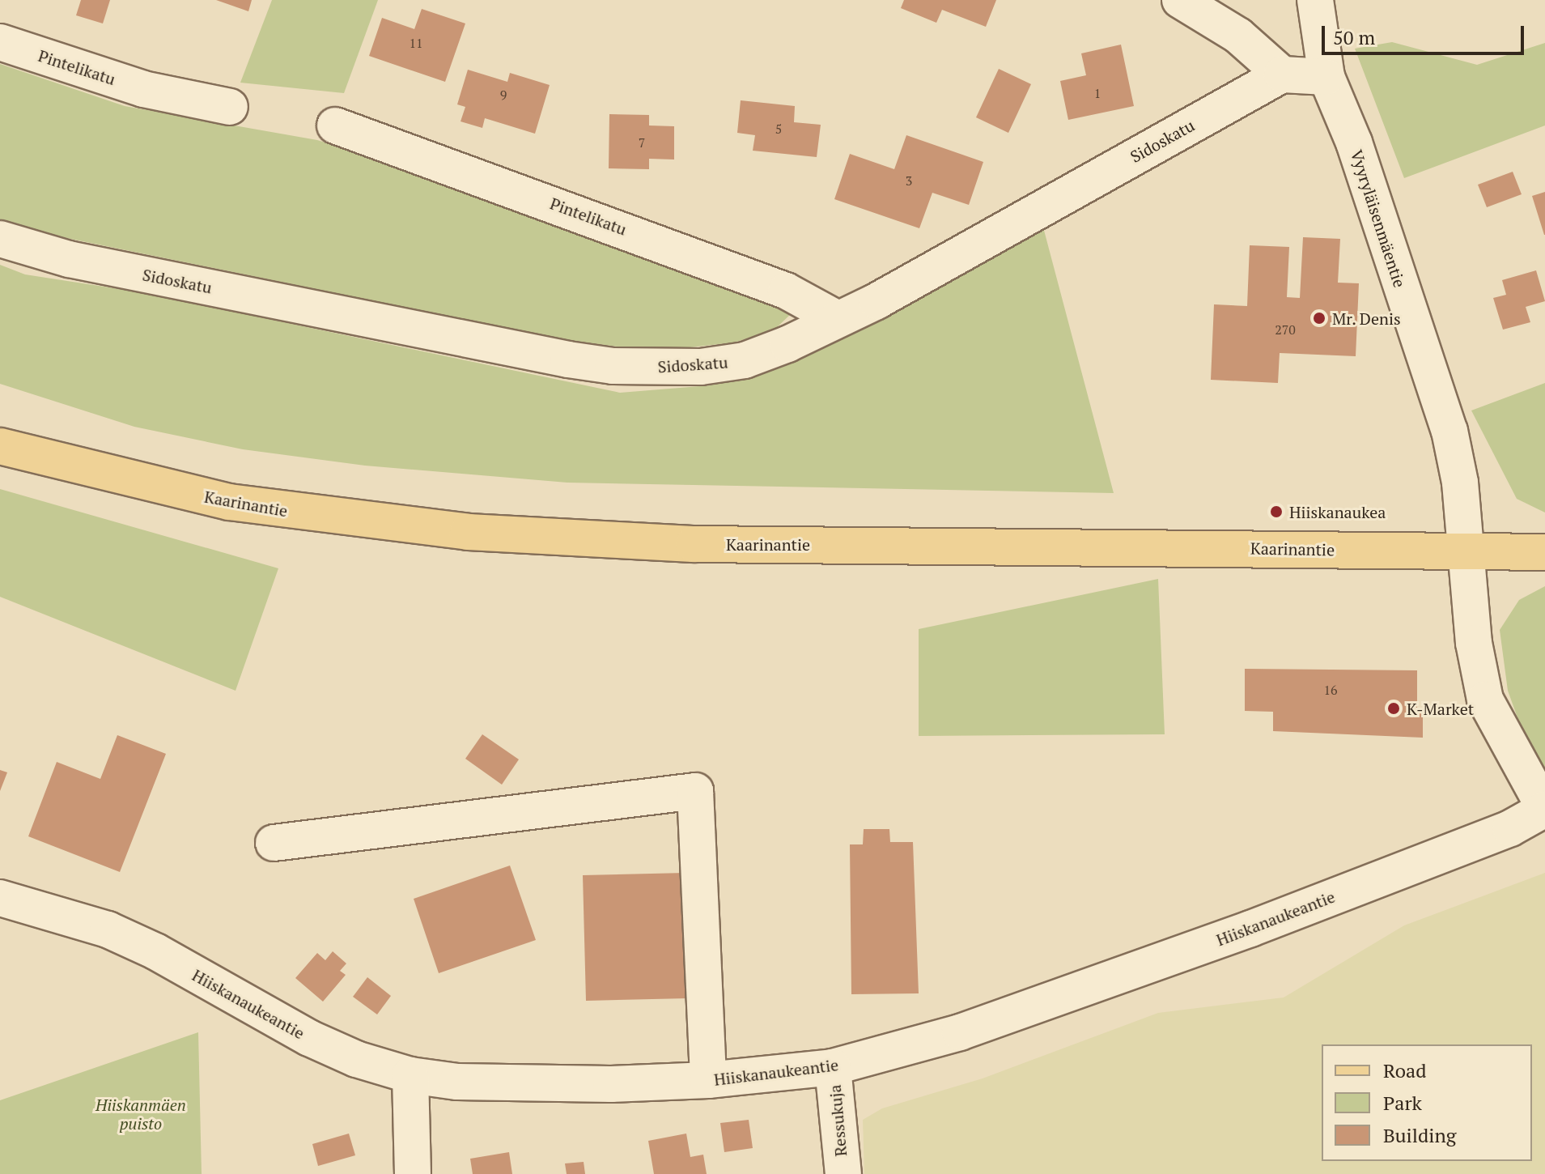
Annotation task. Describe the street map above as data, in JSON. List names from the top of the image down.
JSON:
{
  "streets": {
    "main road": ["Kaarinantie"],
    "street": [
      "Pintelikatu",
      "Sidoskatu",
      "Vyyryläisenmäentie",
      "Hiiskanaukeantie",
      "Ressukuja"
    ]
  },
  "crossings": [
    ["Pintelikatu", "Sidoskatu"],
    ["Vyyryläisenmäentie", "Kaarinantie"],
    ["Vyyryläisenmäentie", "Hiiskanaukeantie"],
    ["Kaarinantie", "Hiiskanaukeantie"],
    ["Hiiskanaukeantie", "Ressukuja"]
  ],
  "parks": ["Hiiskanmäen puisto"],
  "places": ["Mr. Denis", "Hiiskanaukea", "K-Market"],
  "house_numbers": [
    "11",
    "1",
    "9",
    "5",
    "7",
    "3",
    "270",
    "16"
  ],
  "legend": ["Road", "Park", "Building"],
  "scale_bar": "50 m"
}
